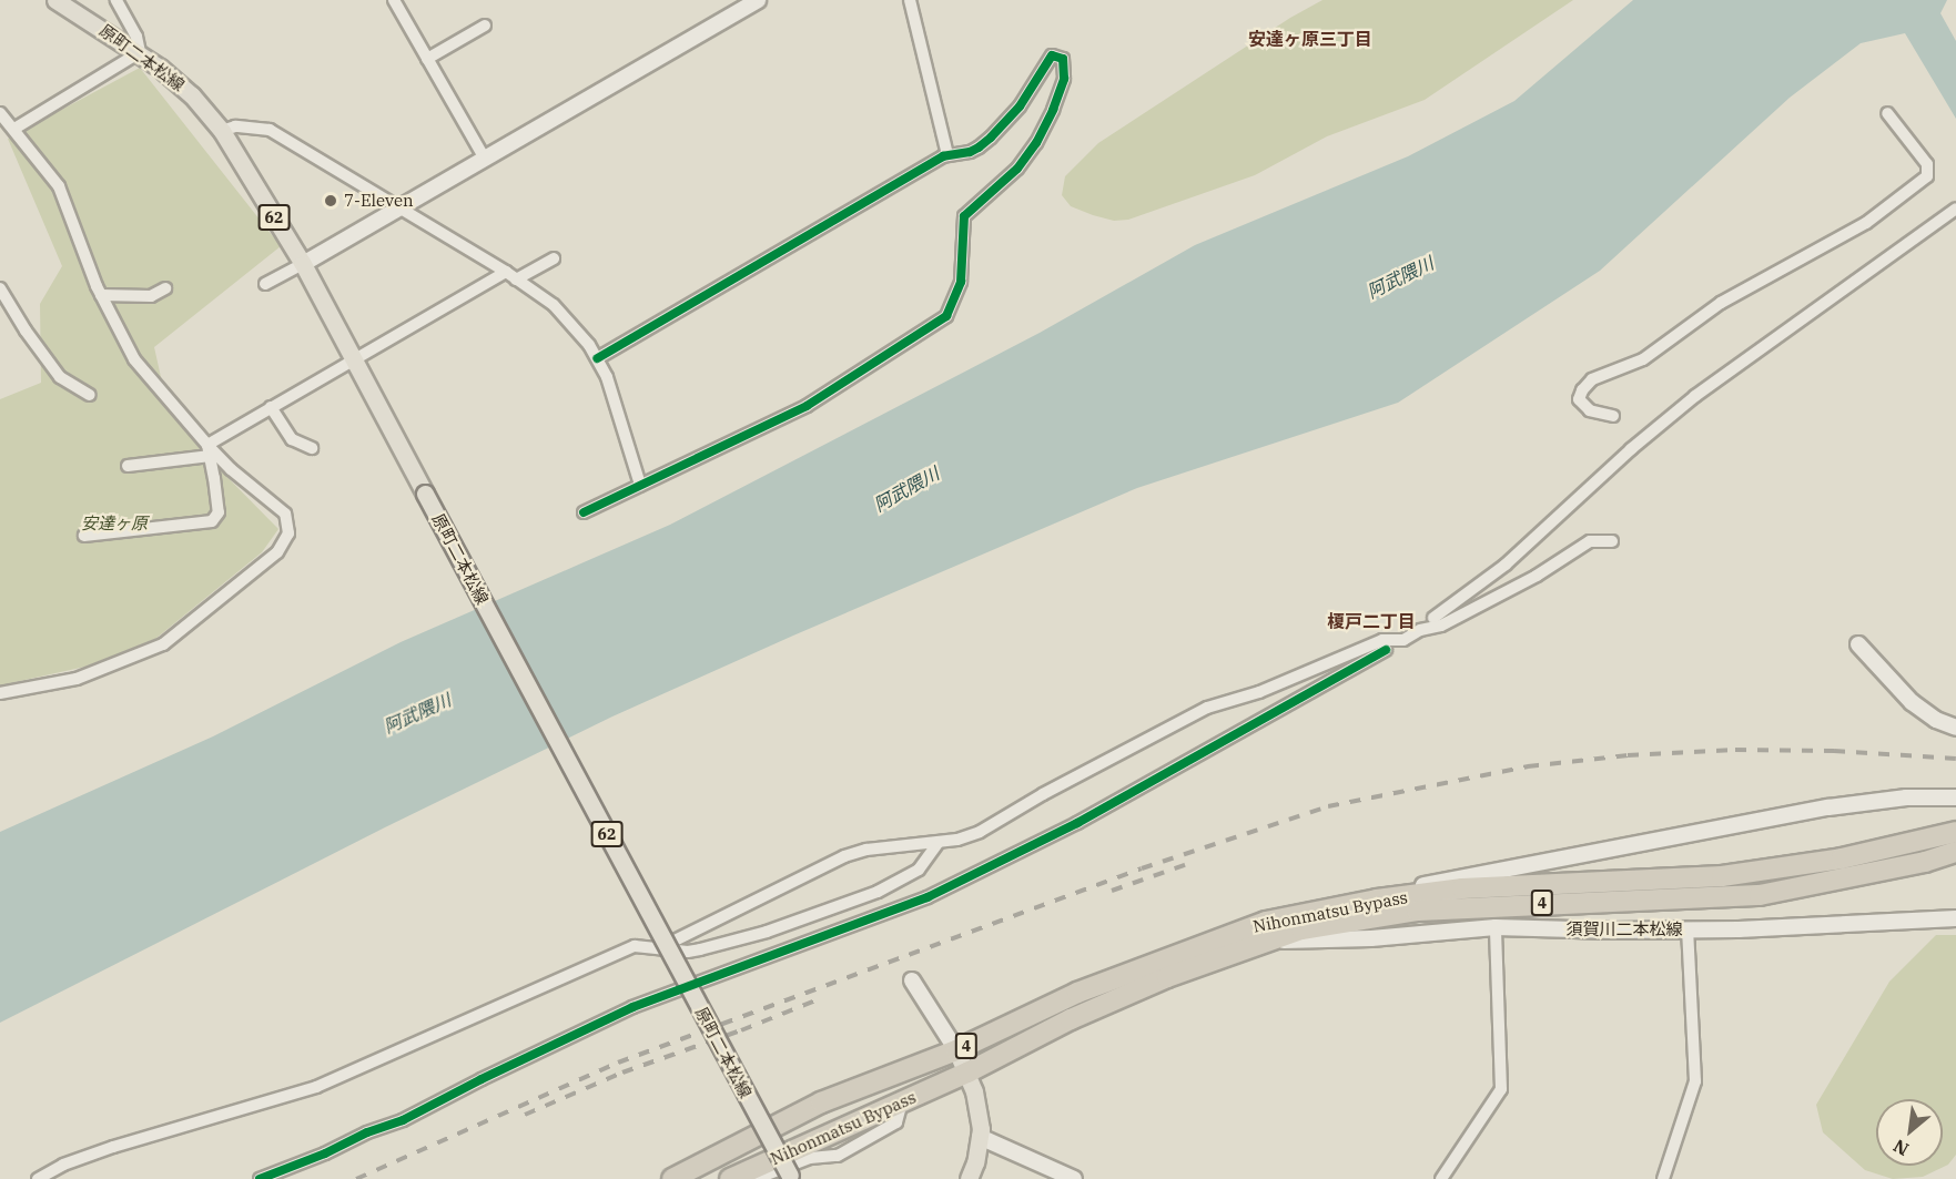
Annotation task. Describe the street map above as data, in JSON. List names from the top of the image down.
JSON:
{
  "streets": {
    "highway": ["4", "Nihonmatsu Bypass"],
    "main road": ["原町二本松線", "62", "須賀川二本松線"]
  },
  "crossings": [
    ["Nihonmatsu Bypass", "須賀川二本松線"]
  ],
  "districts": ["安達ヶ原三丁目", "榎戸二丁目"],
  "water": ["阿武隈川"],
  "parks": ["安達ヶ原"],
  "places": ["7-Eleven"],
  "north": "bottom left"
}
